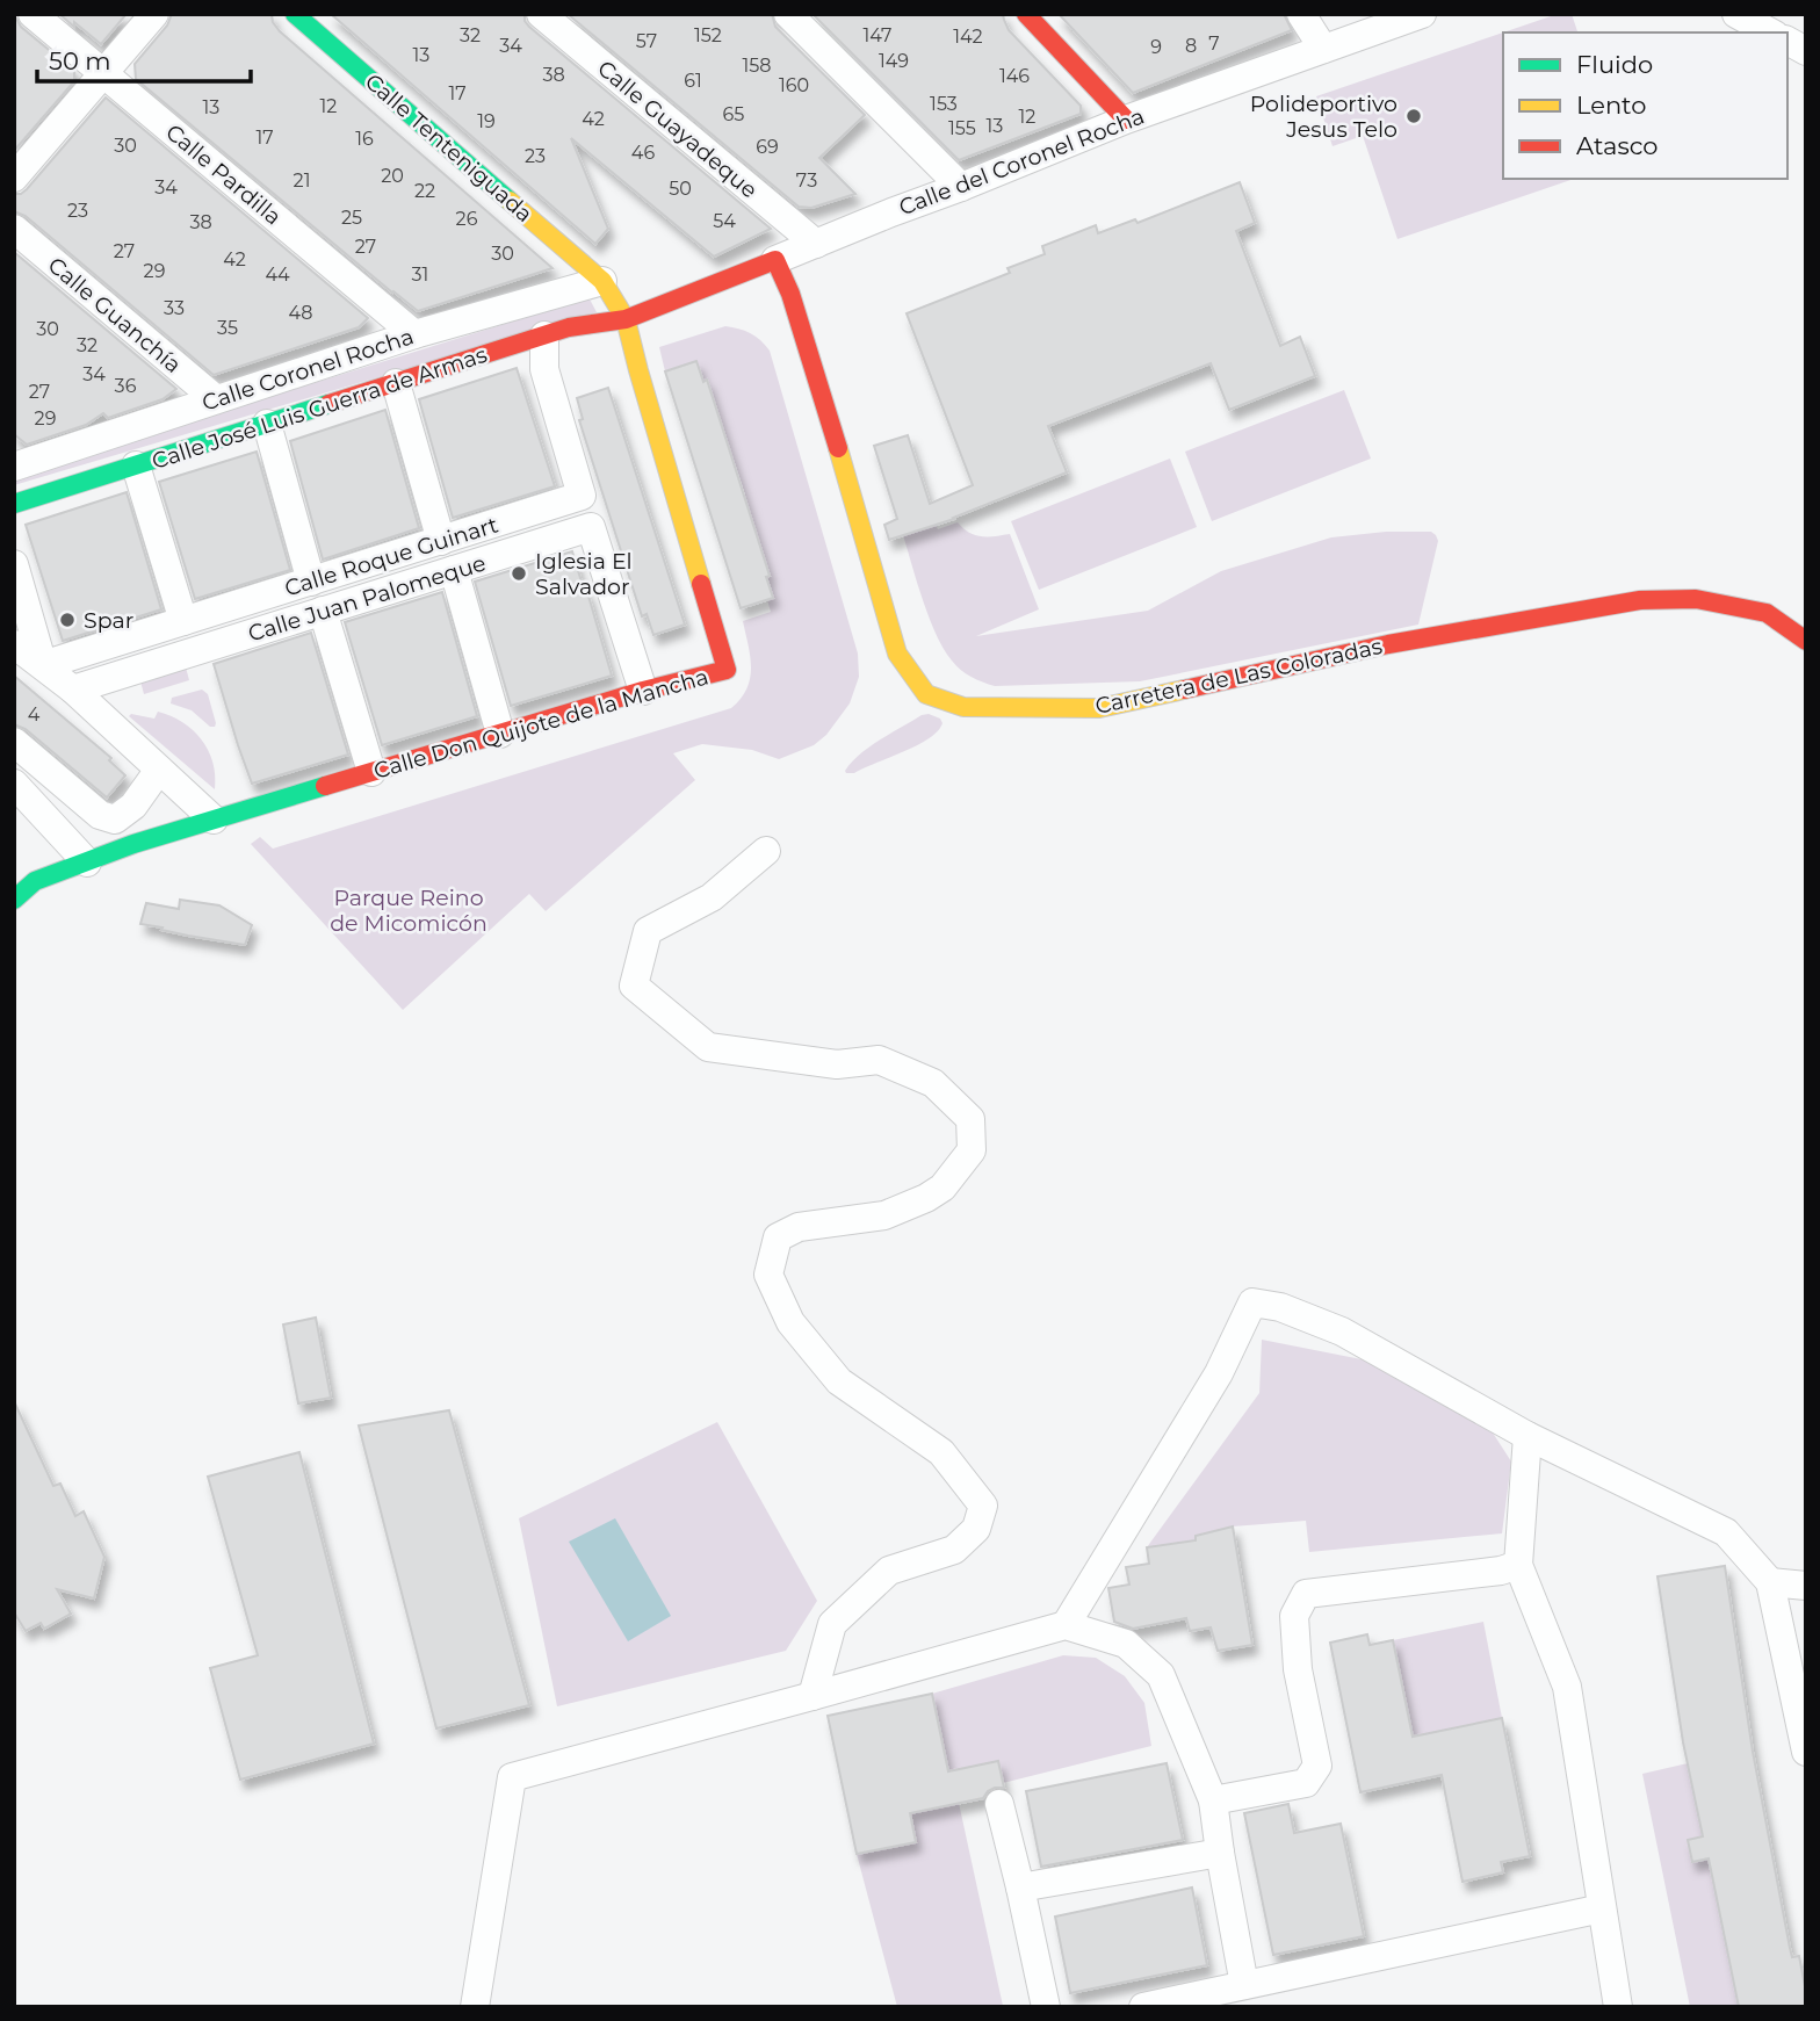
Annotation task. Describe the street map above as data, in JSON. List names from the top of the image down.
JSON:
{
  "streets": {
    "street": [
      "Calle Guayadeque",
      "Calle Tenteniguada",
      "Calle del Coronel Rocha",
      "Calle Pardilla",
      "Calle Guanchía",
      "Calle Coronel Rocha",
      "Calle José Luis Guerra de Armas",
      "Calle Roque Guinart",
      "Calle Juan Palomeque",
      "Carretera de Las Coloradas",
      "Calle Don Quijote de la Mancha"
    ]
  },
  "crossings": [
    ["Calle Guayadeque", "Calle del Coronel Rocha"],
    ["Calle Tenteniguada", "Calle del Coronel Rocha"],
    ["Calle Tenteniguada", "Calle Coronel Rocha"],
    ["Calle Tenteniguada", "Calle José Luis Guerra de Armas"],
    ["Calle Tenteniguada", "Calle Don Quijote de la Mancha"],
    ["Calle del Coronel Rocha", "Calle José Luis Guerra de Armas"],
    ["Calle del Coronel Rocha", "Carretera de Las Coloradas"],
    ["Calle del Coronel Rocha", "Calle Don Quijote de la Mancha"],
    ["Calle Pardilla", "Calle Coronel Rocha"],
    ["Calle Guanchía", "Calle Coronel Rocha"],
    ["Calle José Luis Guerra de Armas", "Calle Roque Guinart"],
    ["Calle José Luis Guerra de Armas", "Calle Don Quijote de la Mancha"],
    ["Calle Juan Palomeque", "Calle Don Quijote de la Mancha"]
  ],
  "parks": ["Parque Reino de Micomicón"],
  "places": ["Polideportivo Jesus Telo", "Iglesia El Salvador", "Spar"],
  "house_numbers": [
    "32",
    "152",
    "147",
    "142",
    "57",
    "7",
    "34",
    "8",
    "9",
    "13",
    "149",
    "158",
    "38",
    "146",
    "61",
    "160",
    "17",
    "153",
    "12",
    "13",
    "65",
    "12",
    "42",
    "19",
    "13",
    "155",
    "17",
    "16",
    "30",
    "69",
    "46",
    "23",
    "20",
    "21",
    "73",
    "34",
    "50",
    "22",
    "23",
    "25",
    "26",
    "54",
    "38",
    "27",
    "27",
    "30",
    "42",
    "29",
    "44",
    "31",
    "33",
    "48",
    "35",
    "30",
    "32",
    "34",
    "36",
    "27",
    "29",
    "4"
  ],
  "legend": ["Fluido", "Lento", "Atasco"],
  "scale_bar": "50 m"
}
